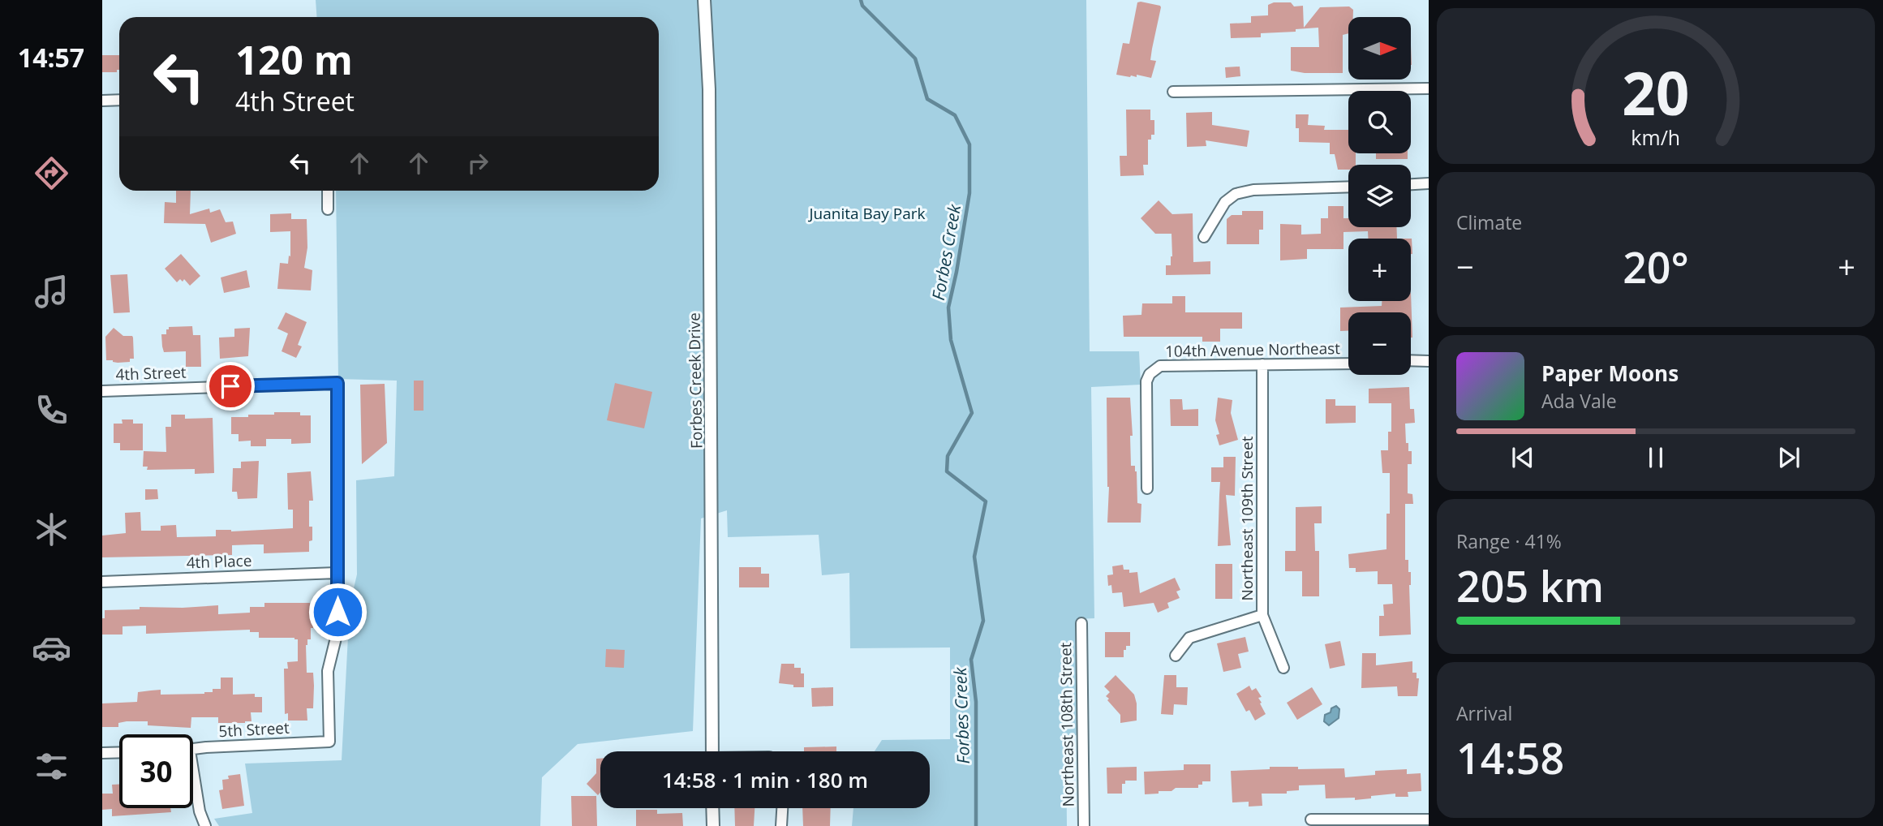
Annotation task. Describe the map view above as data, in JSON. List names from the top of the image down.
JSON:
{
  "streets": {
    "street": [
      "104th Avenue Northeast",
      "4th Street",
      "Forbes Creek Drive",
      "Northeast 109th Street",
      "4th Place",
      "Northeast 108th Street",
      "5th Street"
    ]
  },
  "crossings": [
    ["104th Avenue Northeast", "Northeast 109th Street"],
    ["4th Street", "4th Place"],
    ["4th Street", "5th Street"],
    ["4th Place", "5th Street"]
  ],
  "water": ["Forbes Creek"],
  "parks": ["Juanita Bay Park"],
  "north": "right",
  "page": {
    "tabs": "14:57",
    "map_buttons": ["+", "−"],
    "turn": ["120 m", "4th Street"],
    "tile": [
      "Climate",
      ["Range · 41%", "205 km"],
      ["Arrival", "14:58"]
    ],
    "heat": ["−", "20°", "+"],
    "song": ["Paper Moons", "Ada Vale"],
    "limit": "30",
    "trip": "14:58 · 1 min · 180 m",
    "gauge": ["20", "km/h"]
  }
}
